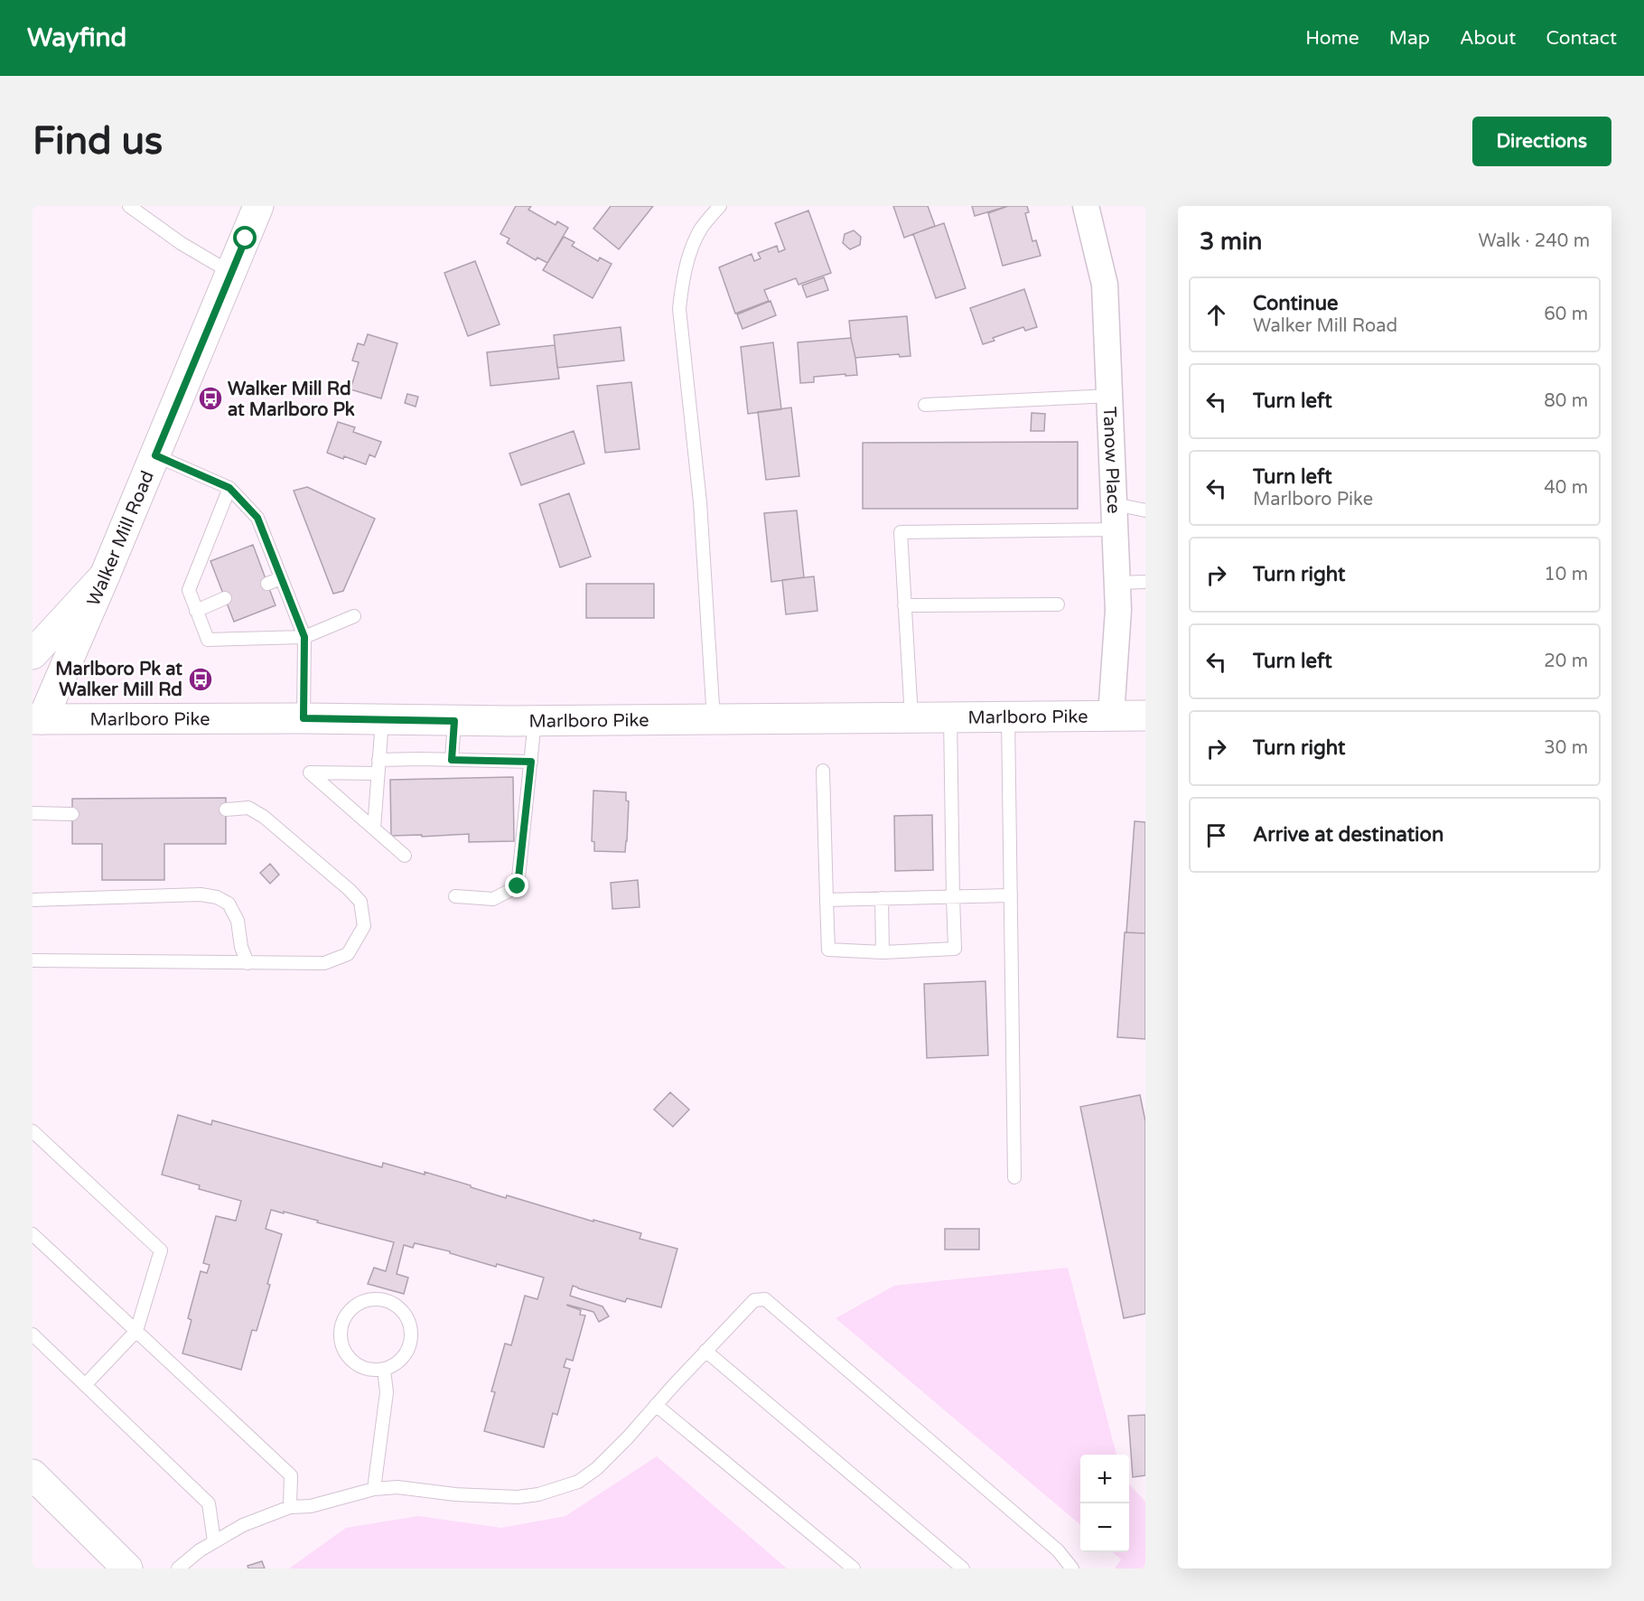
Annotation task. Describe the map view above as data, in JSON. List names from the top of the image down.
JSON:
{
  "streets": {
    "main road": ["Walker Mill Road", "Marlboro Pike"],
    "street": ["Tanow Place"]
  },
  "crossings": [
    ["Tanow Place", "Marlboro Pike"],
    ["Walker Mill Road", "Marlboro Pike"]
  ],
  "places": {
    "bus stop": ["Walker Mill Rd at Marlboro Pk", "Marlboro Pk at Walker Mill Rd"]
  },
  "page": {
    "header": "Wayfind",
    "nav": [
      "Home",
      "Map",
      "About",
      "Contact"
    ],
    "buttons": "Directions",
    "title": "Find us",
    "heading": ["3 min", "Walk · 240 m"],
    "list": [
      ["Continue", "Walker Mill Road", "60 m"],
      ["Turn left", "80 m"],
      ["Turn left", "Marlboro Pike", "40 m"],
      ["Turn right", "10 m"],
      ["Turn left", "20 m"],
      ["Turn right", "30 m"],
      "Arrive at destination"
    ],
    "map_buttons": ["+", "−"]
  }
}
